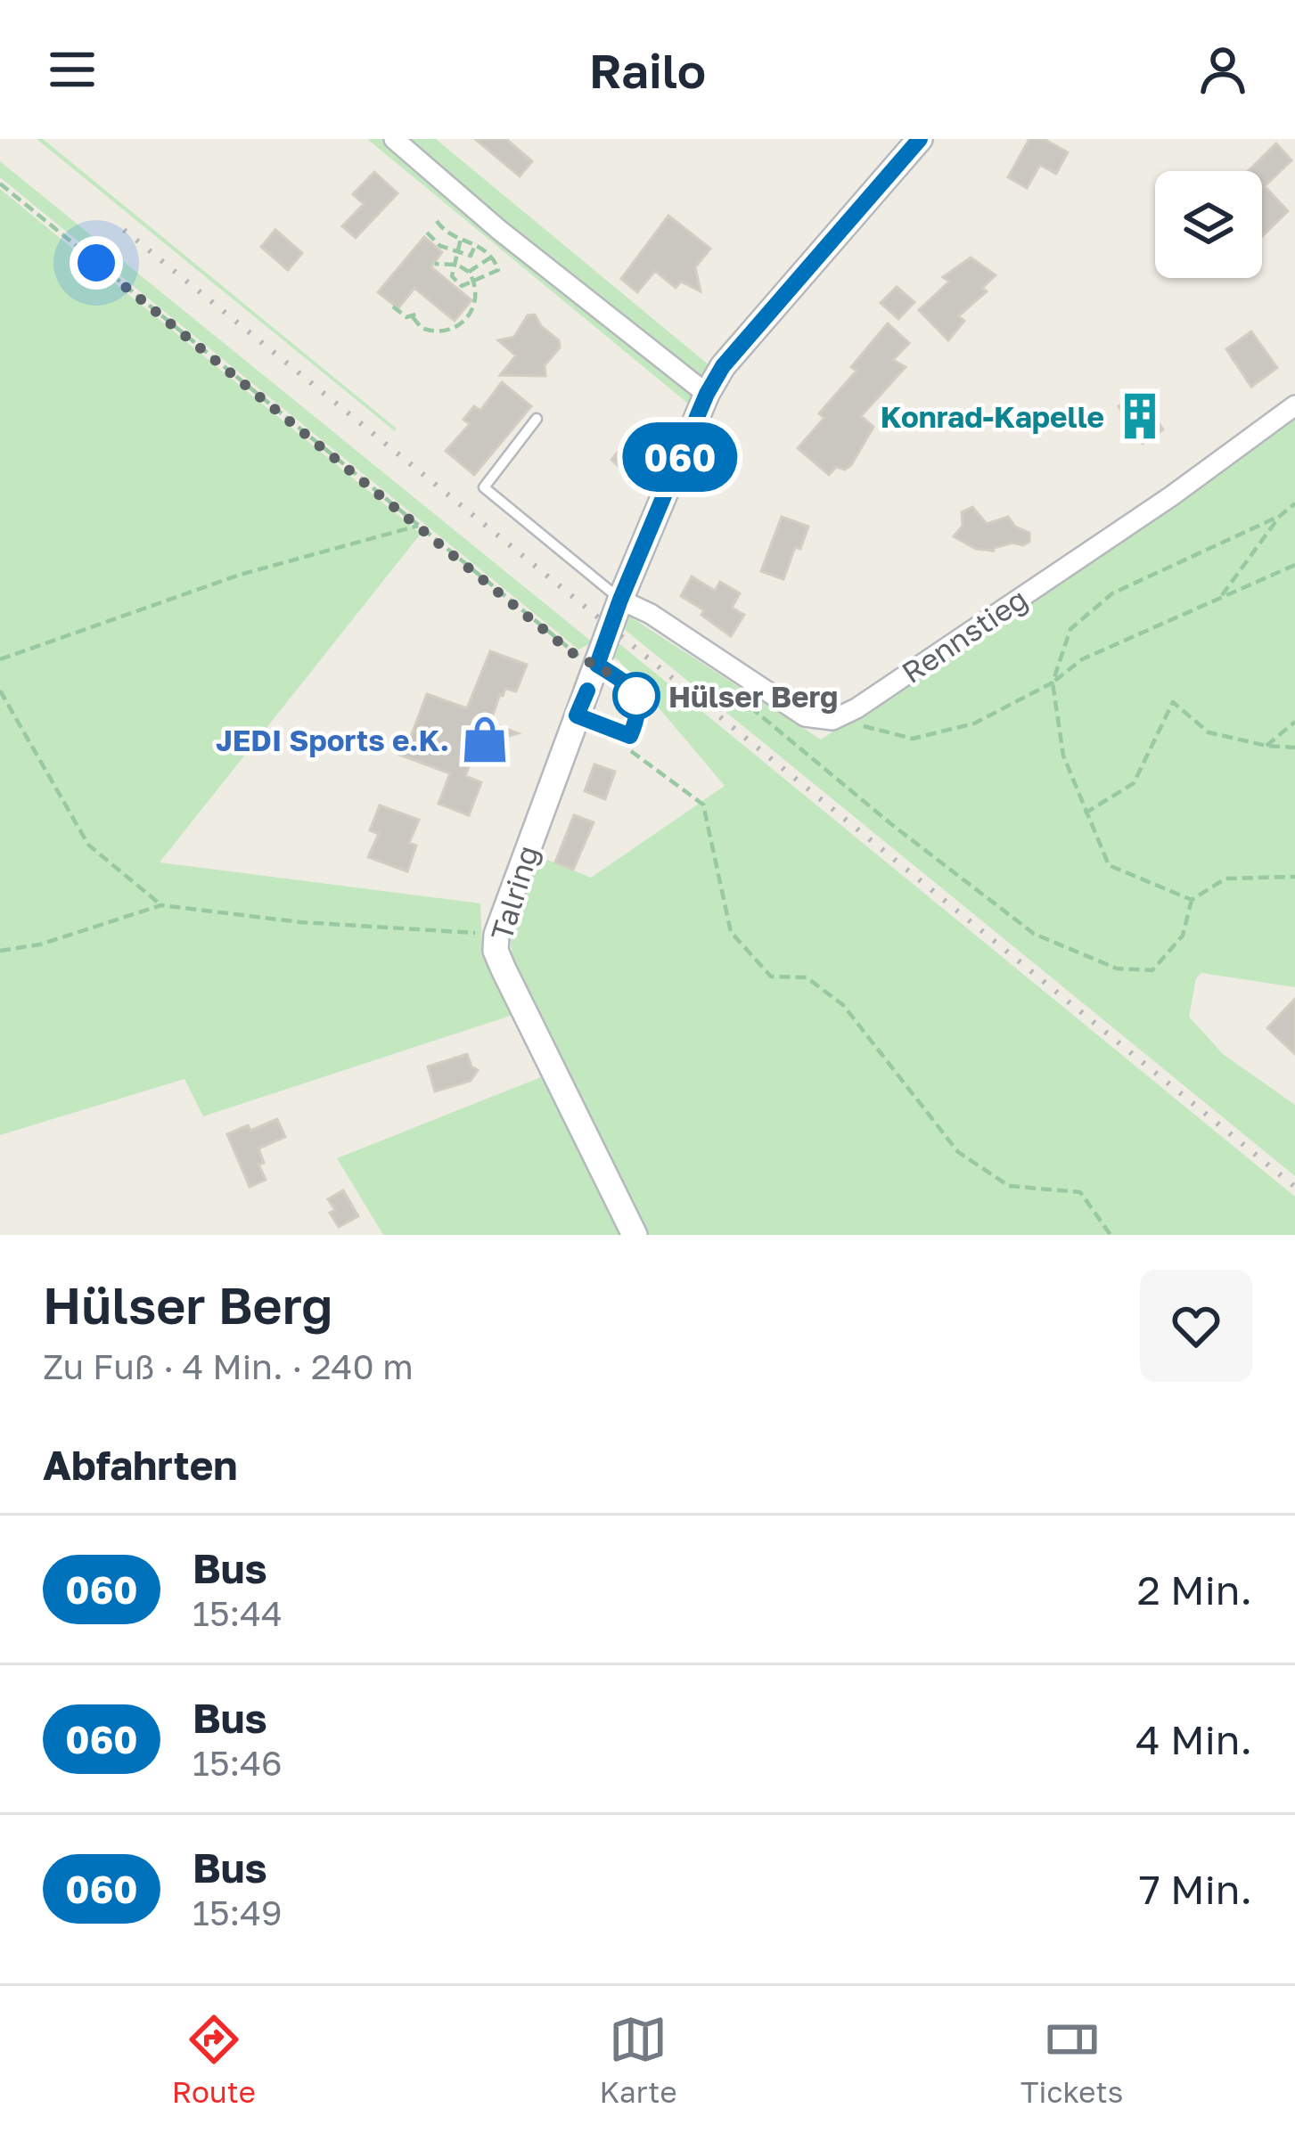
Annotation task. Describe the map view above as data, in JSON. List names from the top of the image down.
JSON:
{
  "streets": {
    "street": ["Rennstieg", "Talring"]
  },
  "places": {
    "building": ["Konrad-Kapelle"],
    "other": ["Hülser Berg"],
    "shop": ["JEDI Sports e.K."]
  },
  "lines": ["bus line 060"],
  "page": {
    "header": "Railo",
    "on_map": "060",
    "heading": [
      ["Hülser Berg", "Zu Fuß · 4 Min. · 240 m"],
      "Abfahrten"
    ],
    "list": [
      {
        "mark": "060",
        "name": "Bus",
        "note": "15:44",
        "value": "2 Min."
      },
      {
        "mark": "060",
        "name": "Bus",
        "note": "15:46",
        "value": "4 Min."
      },
      {
        "mark": "060",
        "name": "Bus",
        "note": "15:49",
        "value": "7 Min."
      }
    ],
    "tabs": ["Route", "Karte", "Tickets"]
  }
}
